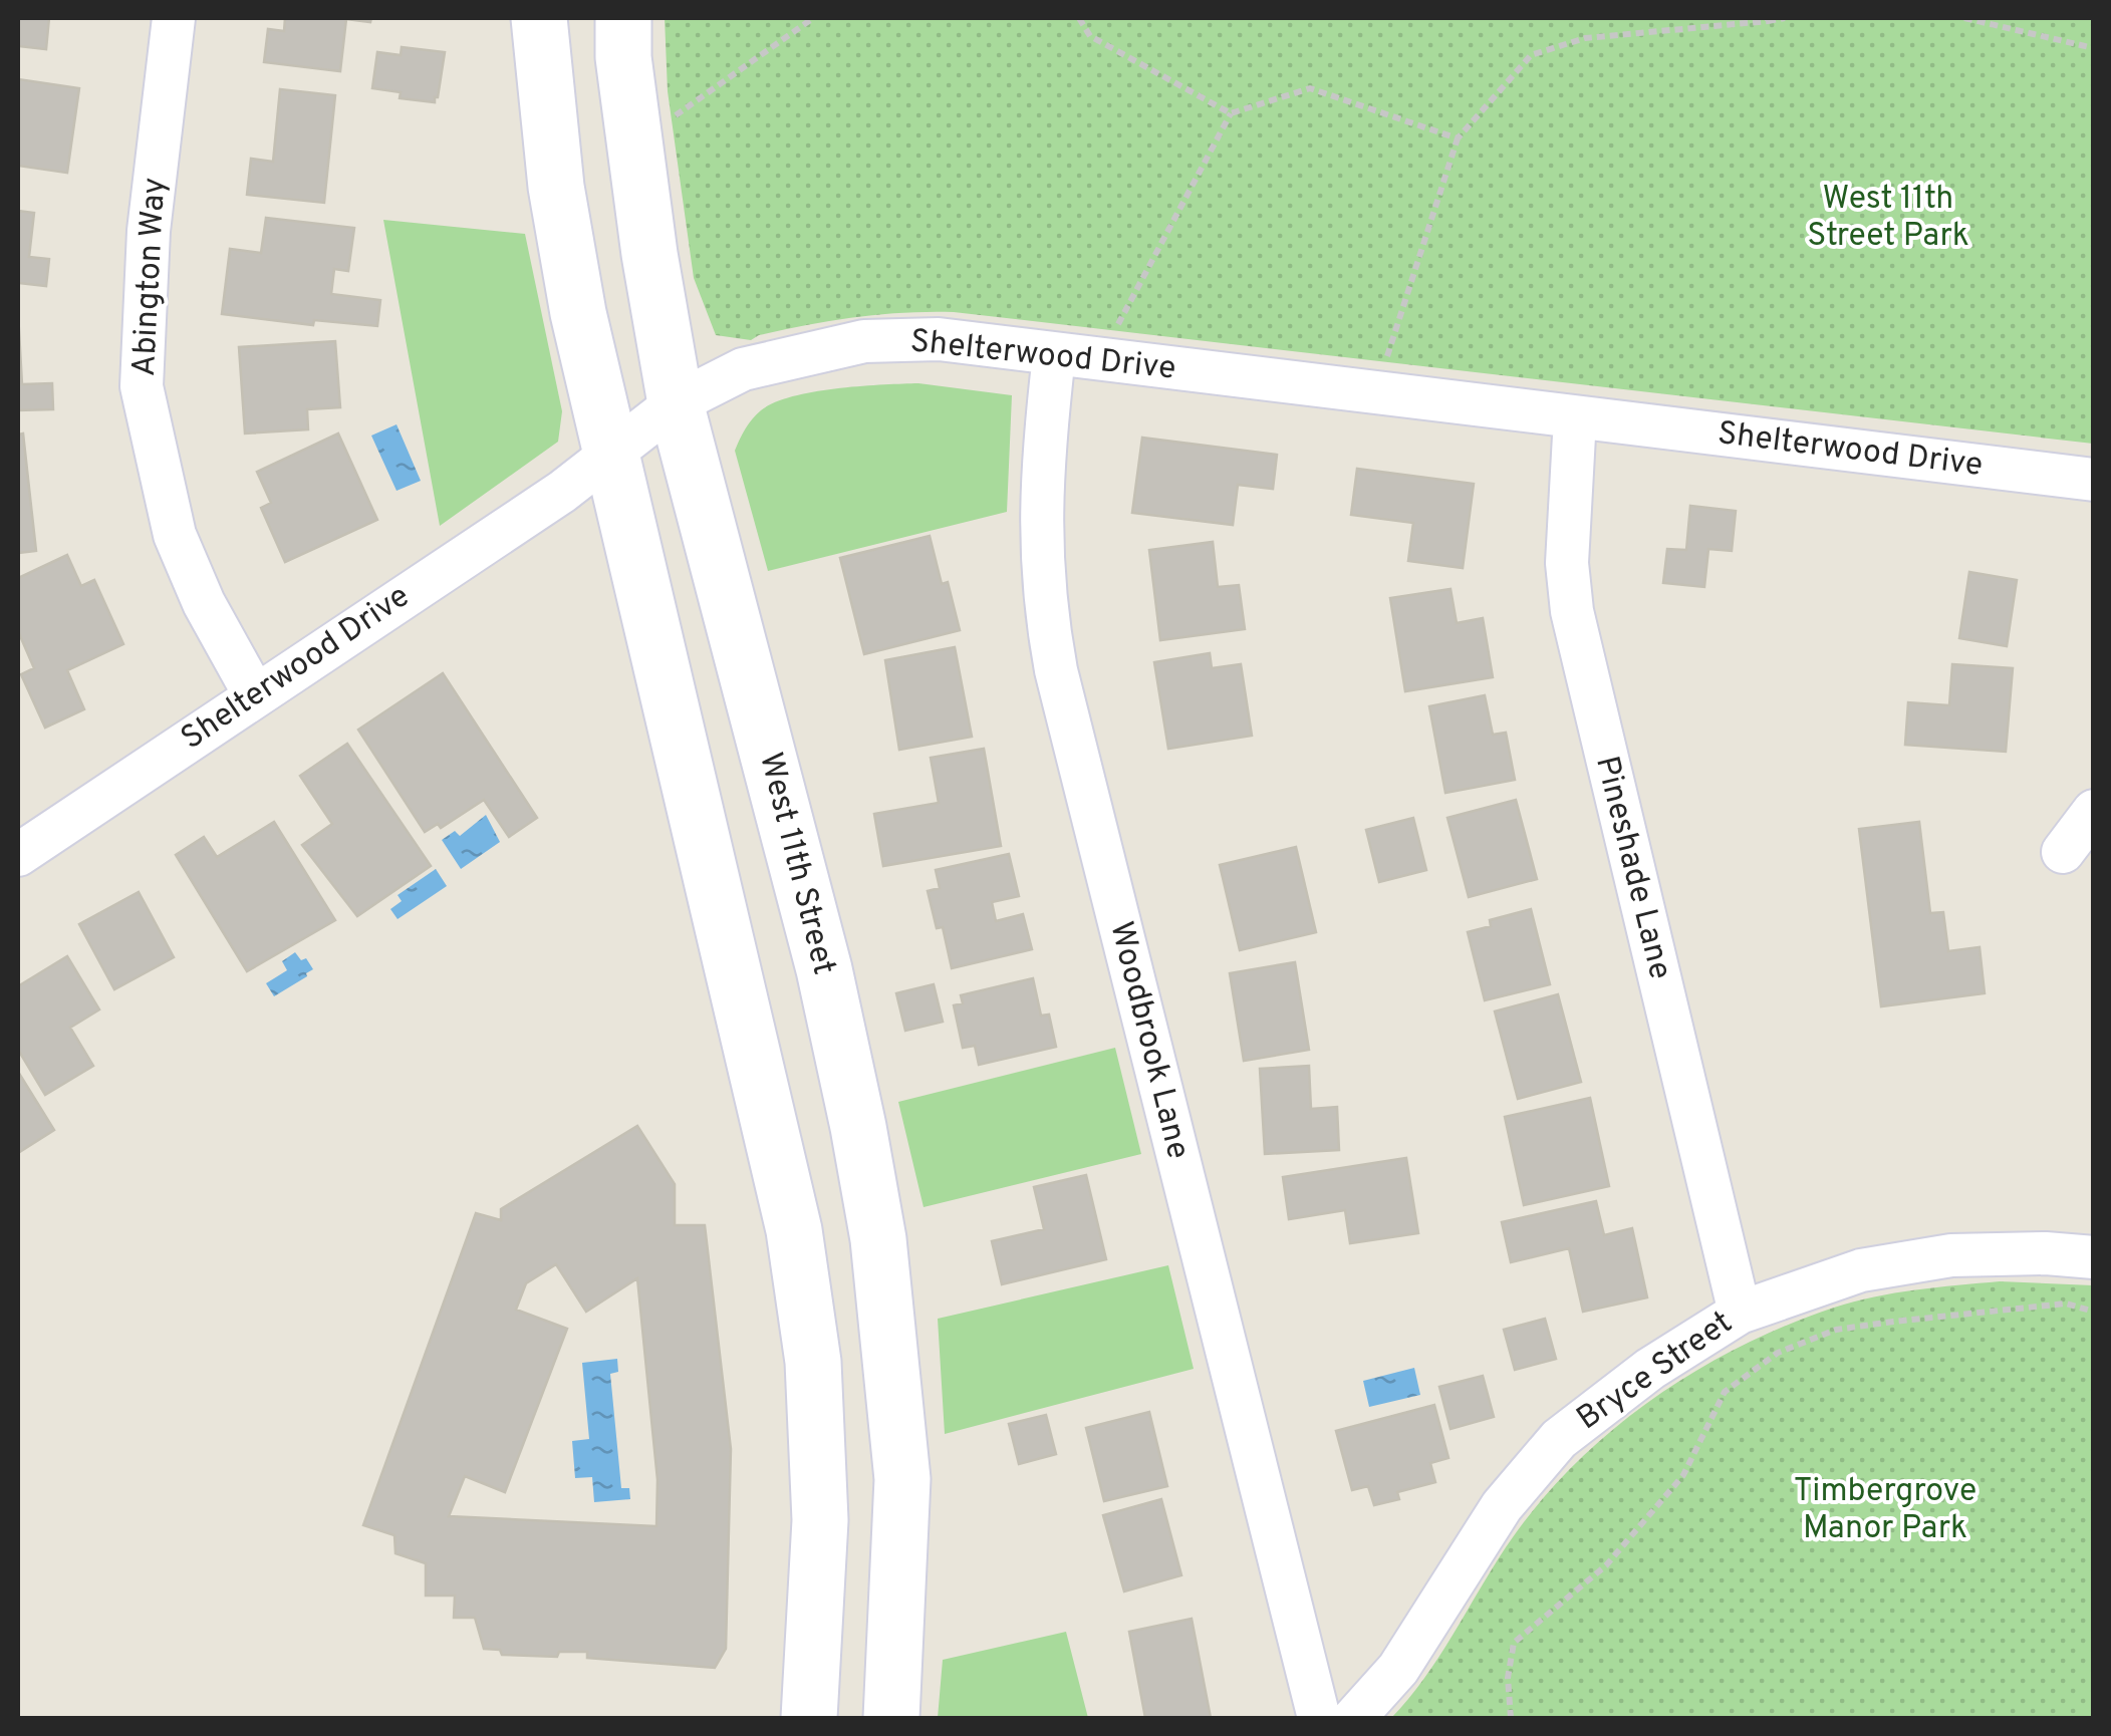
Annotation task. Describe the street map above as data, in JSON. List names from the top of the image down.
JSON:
{
  "streets": {
    "main road": ["West 11th Street"],
    "street": [
      "Abington Way",
      "Shelterwood Drive",
      "Pineshade Lane",
      "Woodbrook Lane",
      "Bryce Street"
    ]
  },
  "crossings": [
    ["Abington Way", "Shelterwood Drive"],
    ["Shelterwood Drive", "West 11th Street"],
    ["Shelterwood Drive", "Pineshade Lane"],
    ["Shelterwood Drive", "Woodbrook Lane"],
    ["Pineshade Lane", "Bryce Street"]
  ],
  "parks": ["West 11th Street Park", "Timbergrove Manor Park"]
}
